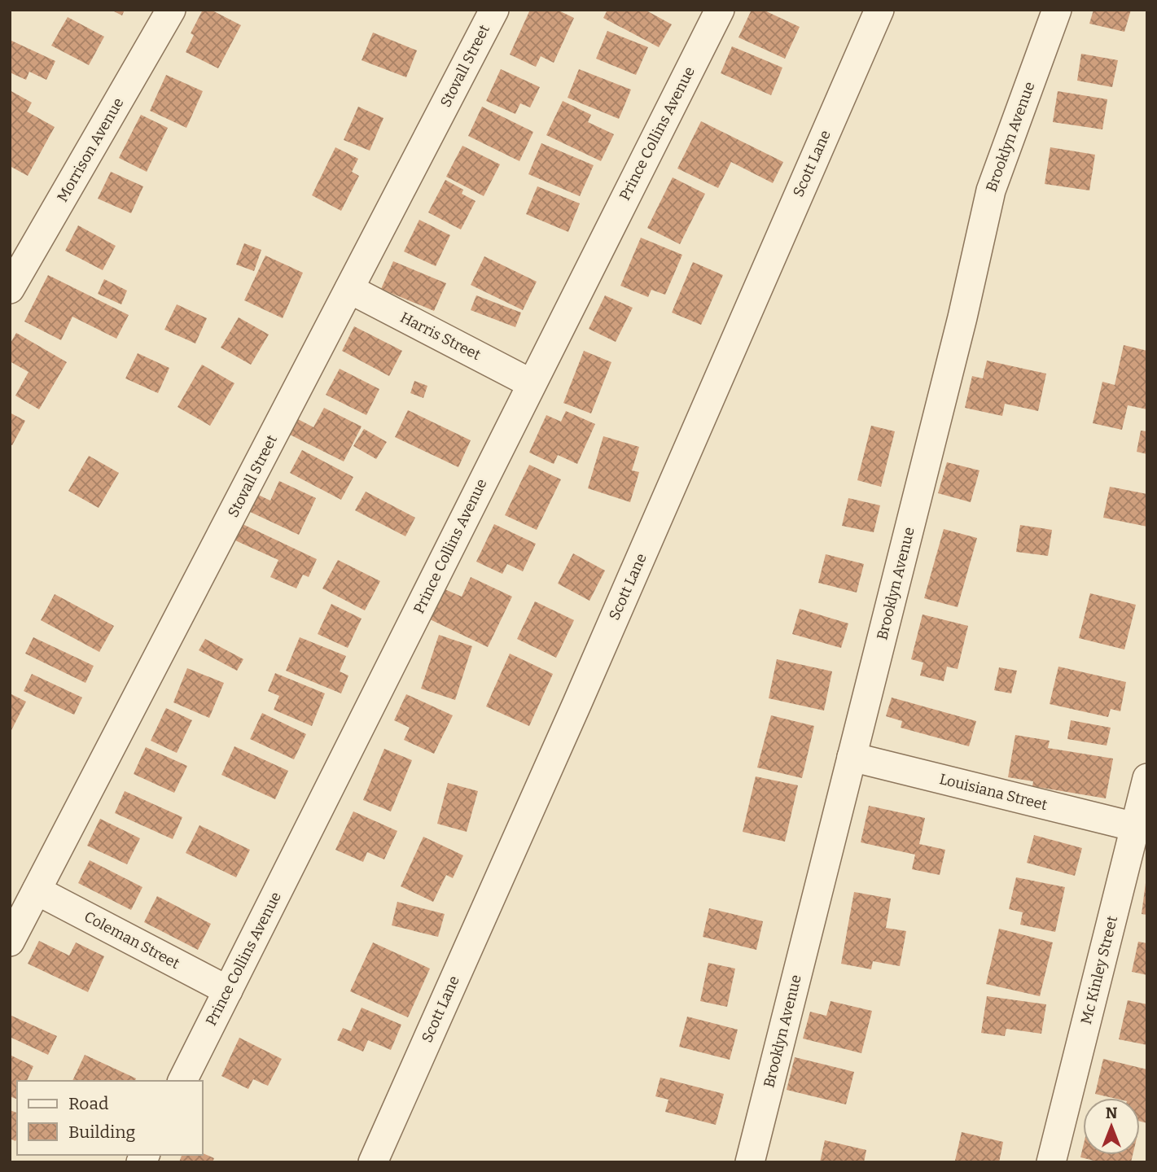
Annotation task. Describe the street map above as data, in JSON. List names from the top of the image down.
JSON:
{
  "streets": {
    "street": [
      "Stovall Street",
      "Prince Collins Avenue",
      "Brooklyn Avenue",
      "Morrison Avenue",
      "Scott Lane",
      "Harris Street",
      "Louisiana Street",
      "Coleman Street",
      "Mc Kinley Street"
    ]
  },
  "crossings": [
    ["Stovall Street", "Harris Street"],
    ["Stovall Street", "Coleman Street"],
    ["Prince Collins Avenue", "Harris Street"],
    ["Prince Collins Avenue", "Coleman Street"],
    ["Brooklyn Avenue", "Louisiana Street"],
    ["Louisiana Street", "Mc Kinley Street"]
  ],
  "legend": ["Road", "Building"],
  "north": "top"
}
